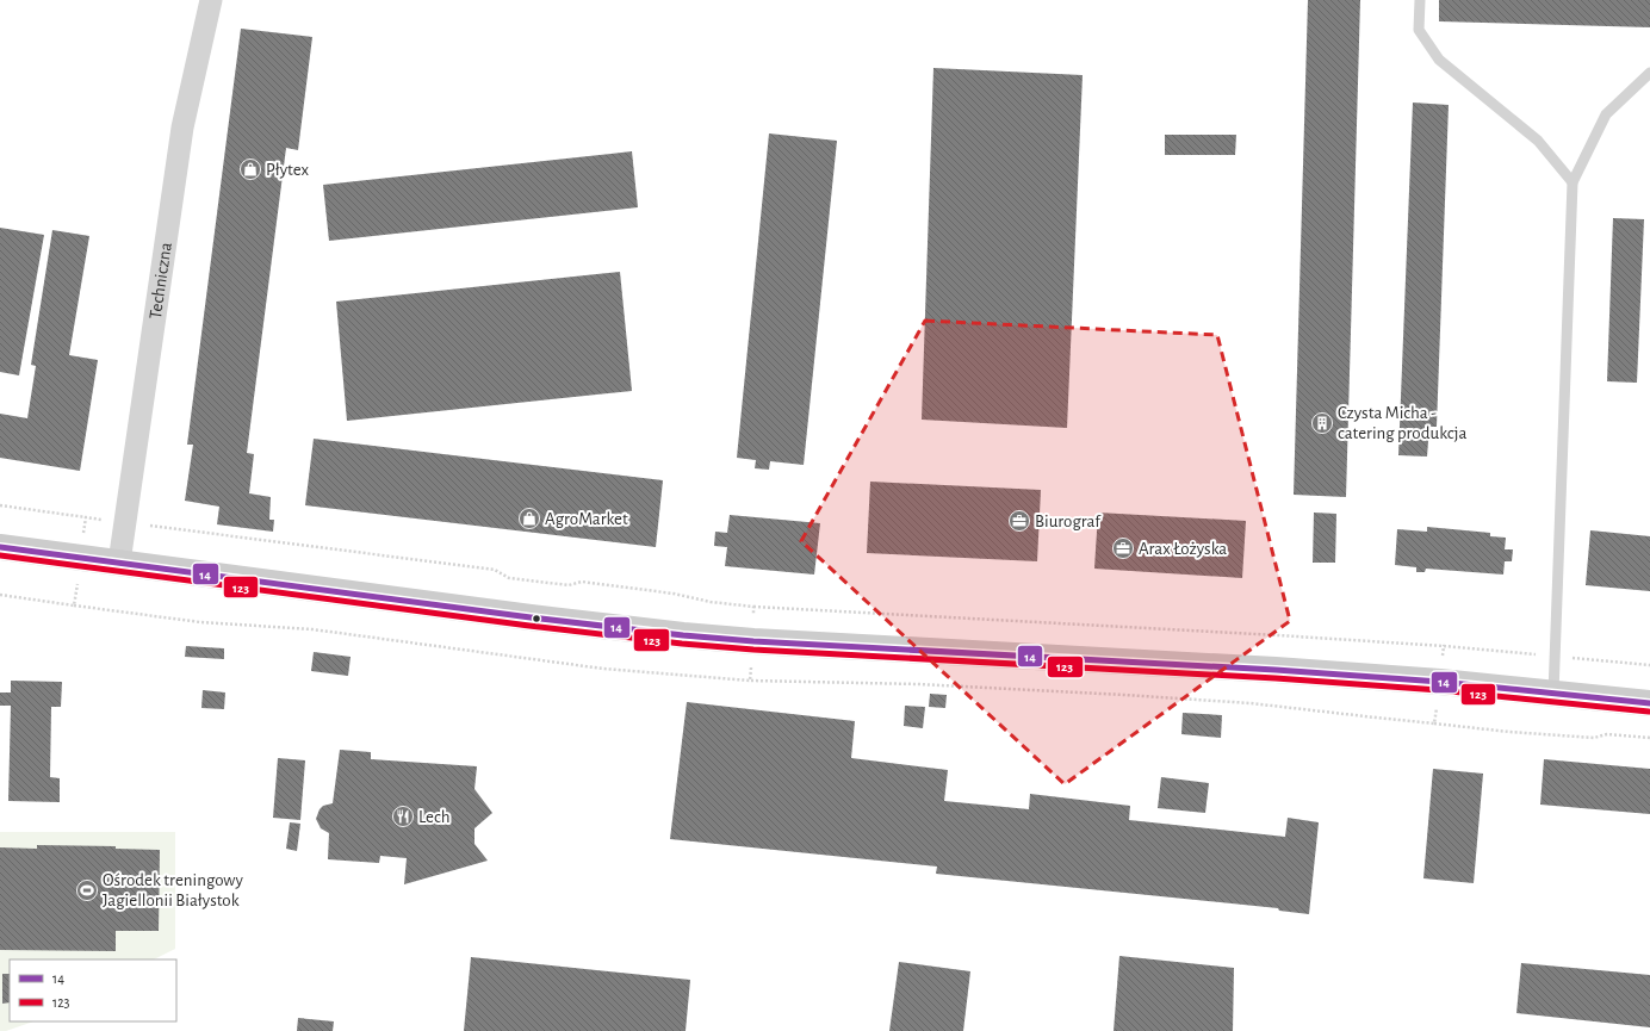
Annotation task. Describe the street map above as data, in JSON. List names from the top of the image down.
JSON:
{
  "streets": {
    "street": ["Techniczna"]
  },
  "places": {
    "shop": ["Płytex", "AgroMarket"],
    "building": ["Czysta Micha - catering produkcja"],
    "office": ["Biurograf", "Arax Łożyska"],
    "restaurant": ["Lech"],
    "sports": ["Ośrodek treningowy Jagiellonii Białystok"]
  },
  "lines": ["transit line 14", "transit line 123"],
  "legend": ["14", "123"]
}
